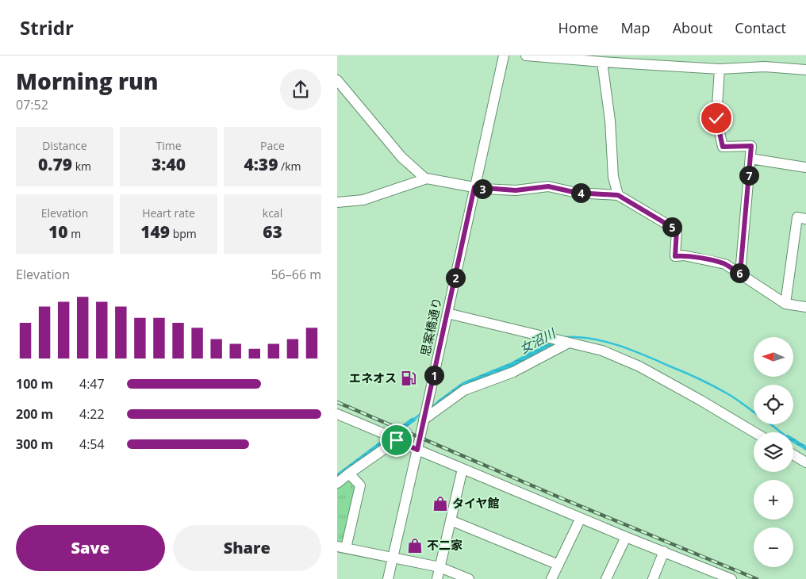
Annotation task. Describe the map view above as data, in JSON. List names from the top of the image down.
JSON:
{
  "streets": {
    "street": ["思案橋通り"]
  },
  "water": ["女沼川"],
  "places": {
    "fuel station": ["エネオス"],
    "shop": ["タイヤ館", "不二家"]
  },
  "north": "left",
  "page": {
    "header": "Stridr",
    "nav": [
      "Home",
      "Map",
      "About",
      "Contact"
    ],
    "heading": ["Morning run", "07:52"],
    "stats": [
      ["Distance", "0.79 km"],
      ["Time", "3:40"],
      ["Pace", "4:39 /km"],
      ["Elevation", "10 m"],
      ["Heart rate", "149 bpm"],
      ["kcal", "63"]
    ],
    "pins": [
      "7",
      "3",
      "4",
      "5",
      "6",
      "2",
      "1"
    ],
    "chart": ["Elevation", "56–66 m"],
    "map_buttons": ["+", "−"],
    "list": [
      {
        "name": "100 m",
        "note": "4:47"
      },
      {
        "name": "200 m",
        "note": "4:22"
      },
      {
        "name": "300 m",
        "note": "4:54"
      }
    ],
    "buttons": ["Save", "Share"]
  }
}
